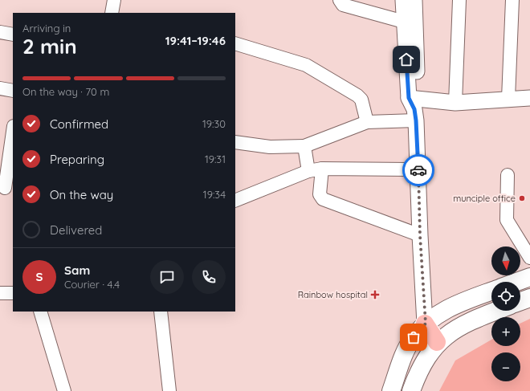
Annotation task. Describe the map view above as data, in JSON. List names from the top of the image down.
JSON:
{
  "places": {
    "other": ["munciple office"],
    "health": ["Rainbow hospital"]
  },
  "north": "bottom",
  "page": {
    "heading": ["2 min", "Arriving in", "19:41–19:46"],
    "panel": ["Sam", "Courier · 4.4"],
    "bar": "On the way · 70 m",
    "list": [
      ["Confirmed", "19:30"],
      ["Preparing", "19:31"],
      ["On the way", "19:34"],
      "Delivered"
    ],
    "map_buttons": ["+", "−"],
    "round": "S"
  }
}
